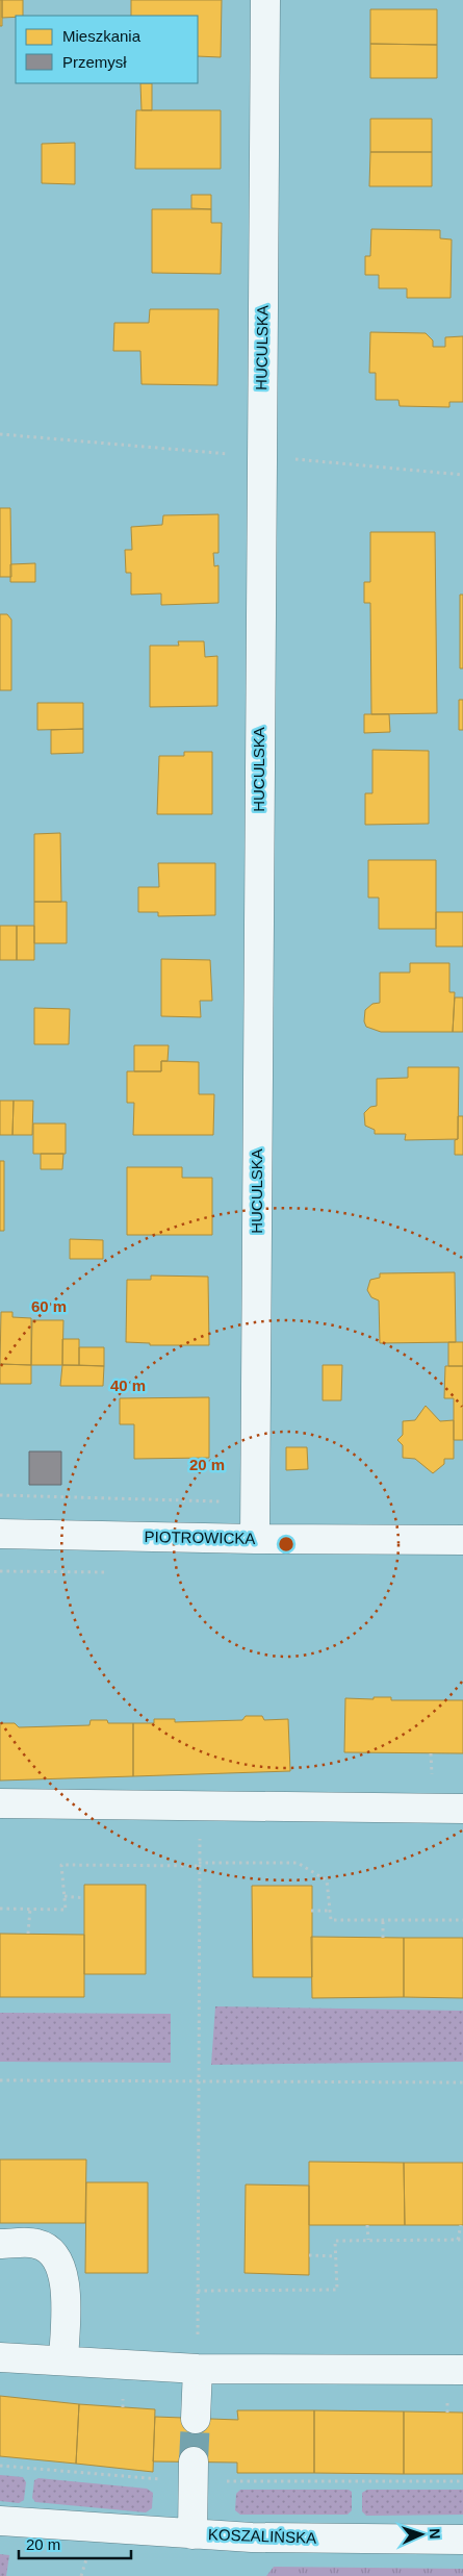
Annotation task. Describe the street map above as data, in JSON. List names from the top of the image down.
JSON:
{
  "streets": {
    "street": ["HUCULSKA", "PIOTROWICKA", "KOSZALIŃSKA"]
  },
  "crossings": [
    ["HUCULSKA", "PIOTROWICKA"]
  ],
  "legend": ["Mieszkania", "Przemysł"],
  "scale_bar": "20 m",
  "north": "right",
  "rings": ["60 m", "40 m", "20 m"]
}
